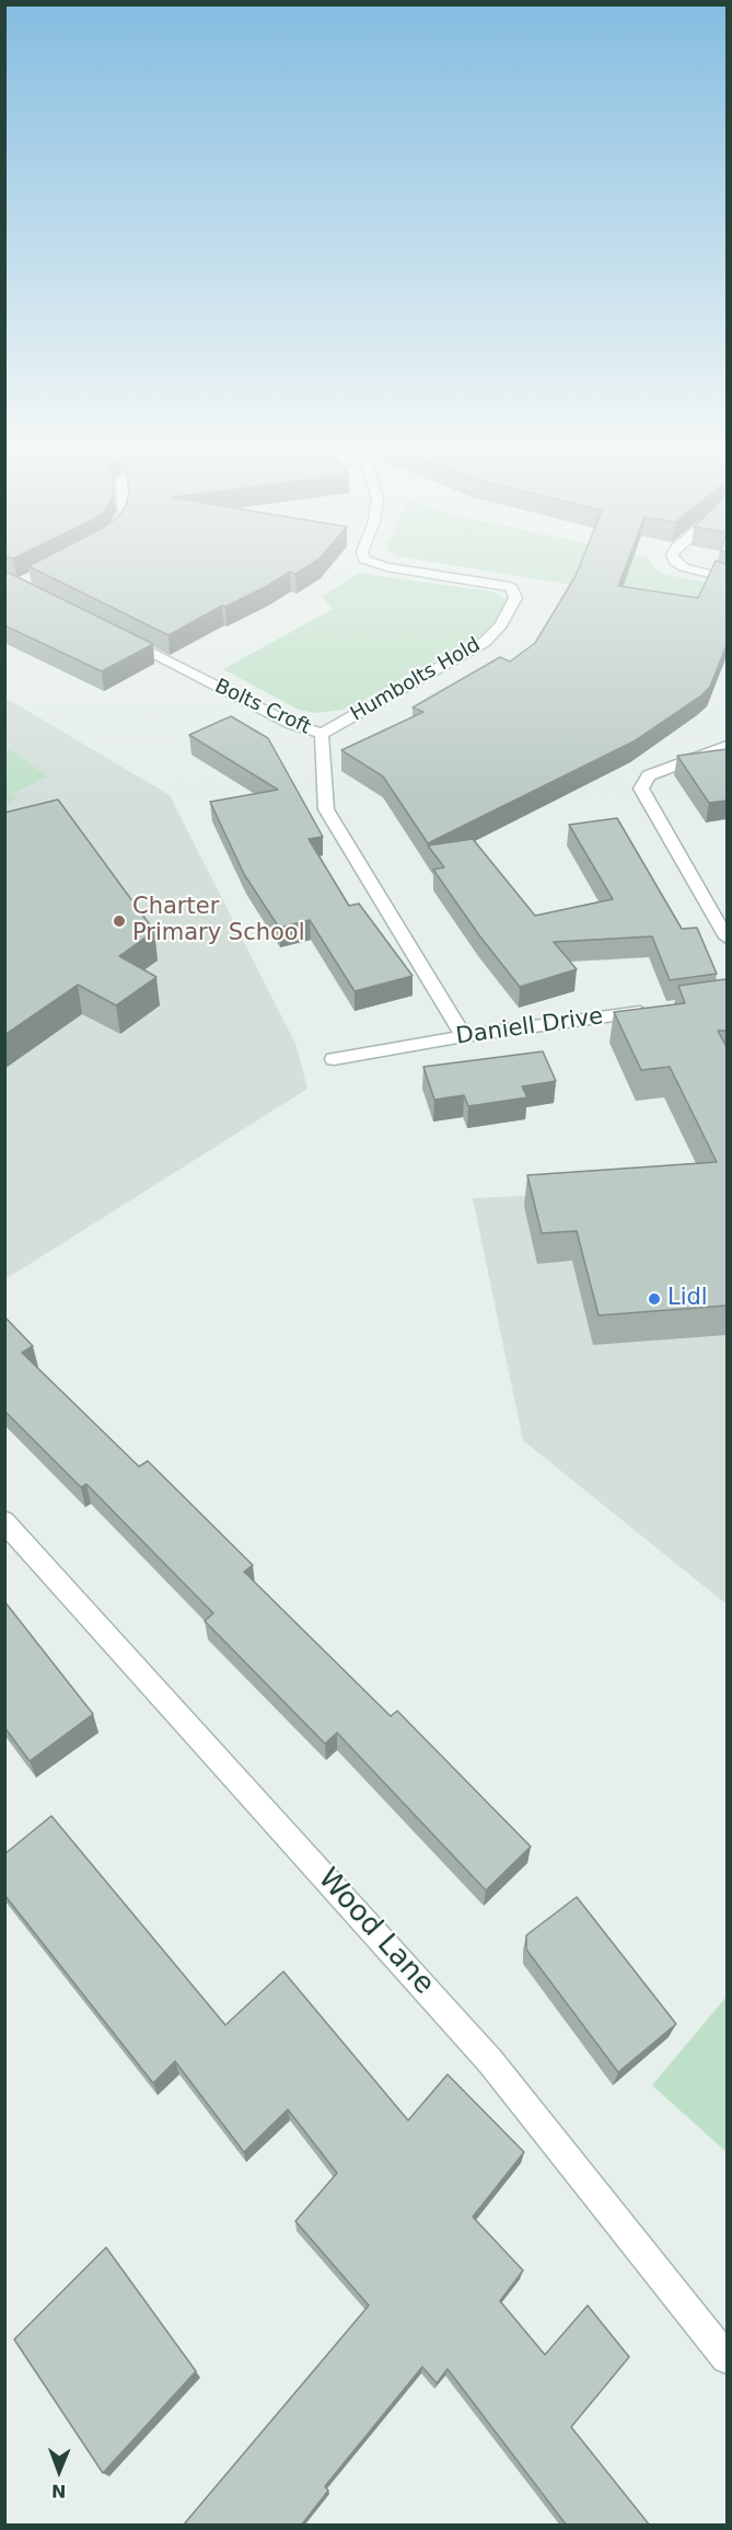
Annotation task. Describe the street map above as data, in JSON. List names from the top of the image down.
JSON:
{
  "streets": {
    "street": [
      "Humbolts Hold",
      "Bolts Croft",
      "Daniell Drive",
      "Wood Lane"
    ]
  },
  "crossings": [
    ["Humbolts Hold", "Bolts Croft"],
    ["Bolts Croft", "Daniell Drive"]
  ],
  "places": ["Charter Primary School", "Lidl"],
  "north": "bottom"
}
